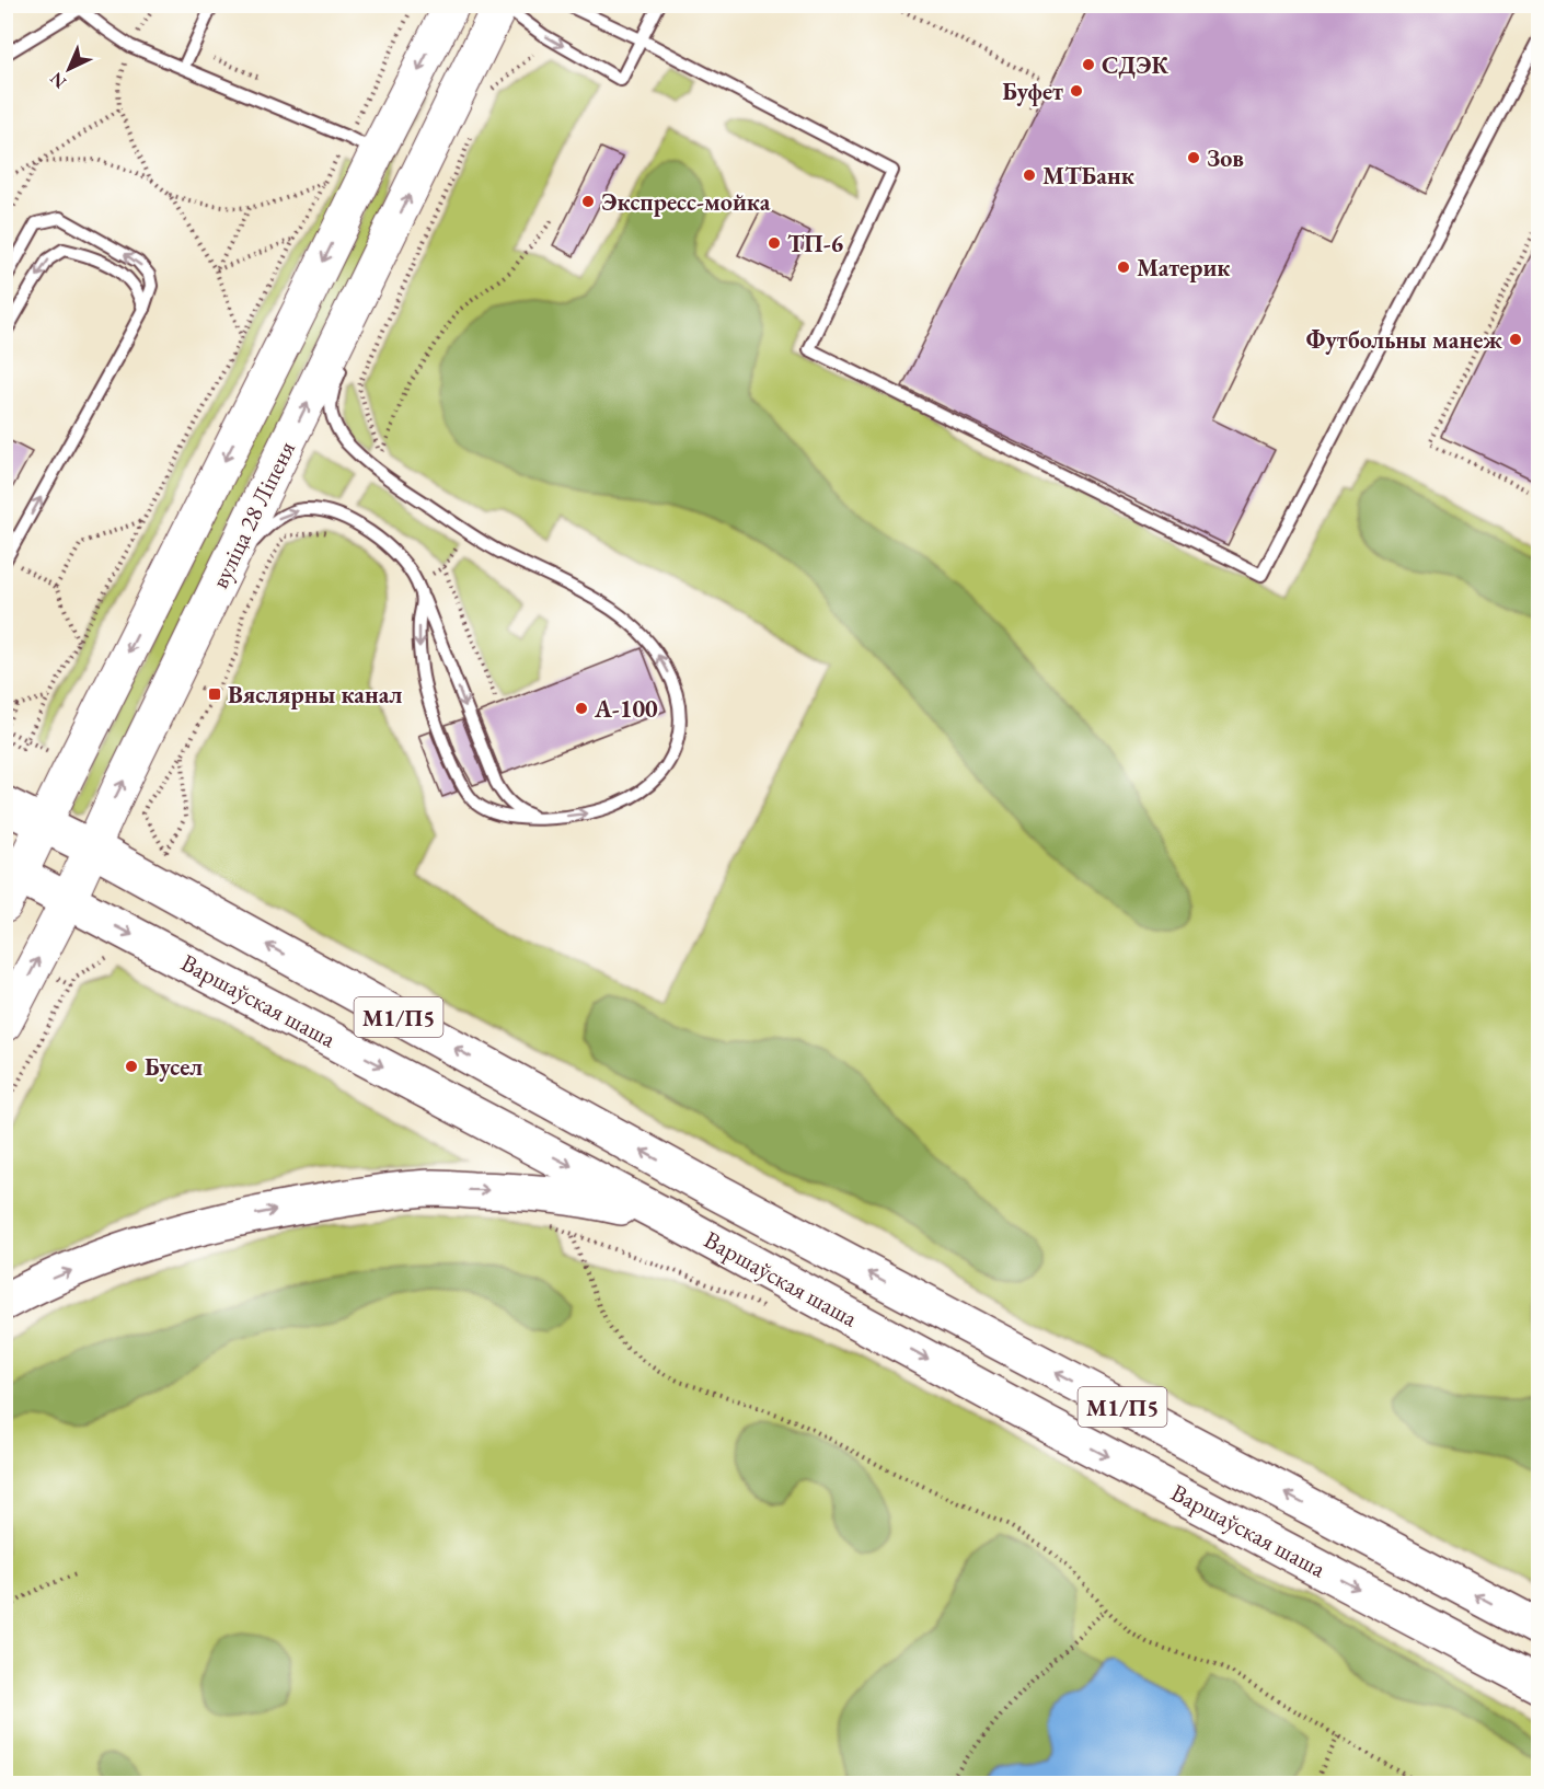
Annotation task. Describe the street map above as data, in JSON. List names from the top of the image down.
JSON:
{
  "streets": {
    "highway": ["Варшаўская шаша", "М1/П5"],
    "main road": ["вуліца 28 Ліпеня"]
  },
  "crossings": [
    ["вуліца 28 Ліпеня", "Варшаўская шаша"],
    ["вуліца 28 Ліпеня", "М1/П5"],
    ["Варшаўская шаша", "М1/П5"]
  ],
  "places": {
    "other": [
      "СДЭК",
      "Буфет",
      "Зов",
      "МТБанк",
      "Экспресс-мойка",
      "ТП-6",
      "Материк",
      "Футбольны манеж",
      "А-100",
      "Бусел"
    ],
    "transit": ["Вяслярны канал"]
  },
  "north": "bottom left"
}
